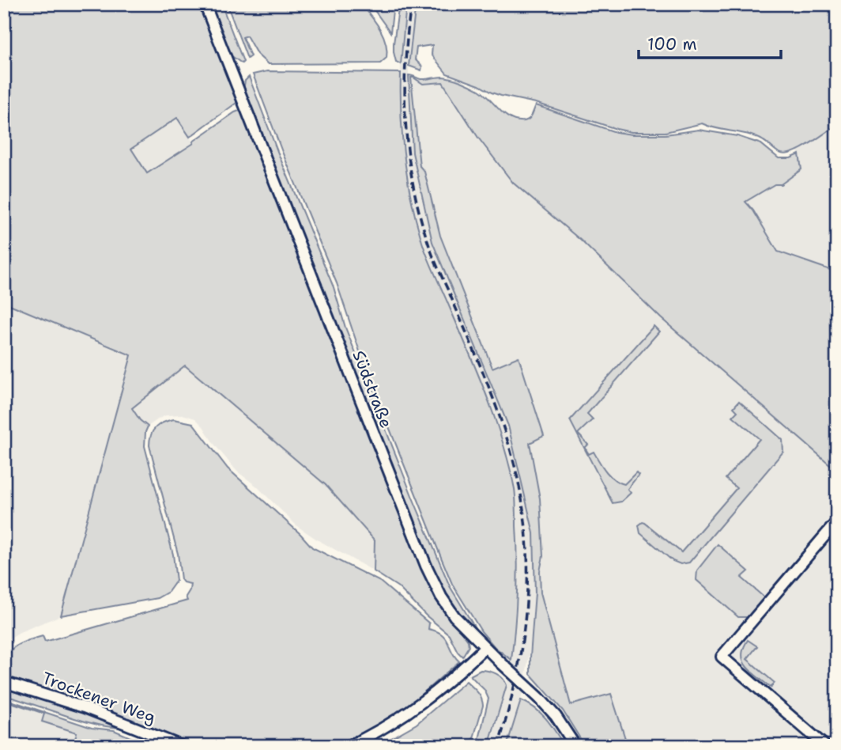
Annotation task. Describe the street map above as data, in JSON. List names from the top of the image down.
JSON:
{
  "streets": {
    "street": ["Südstraße", "Trockener Weg"]
  },
  "scale_bar": "100 m"
}
